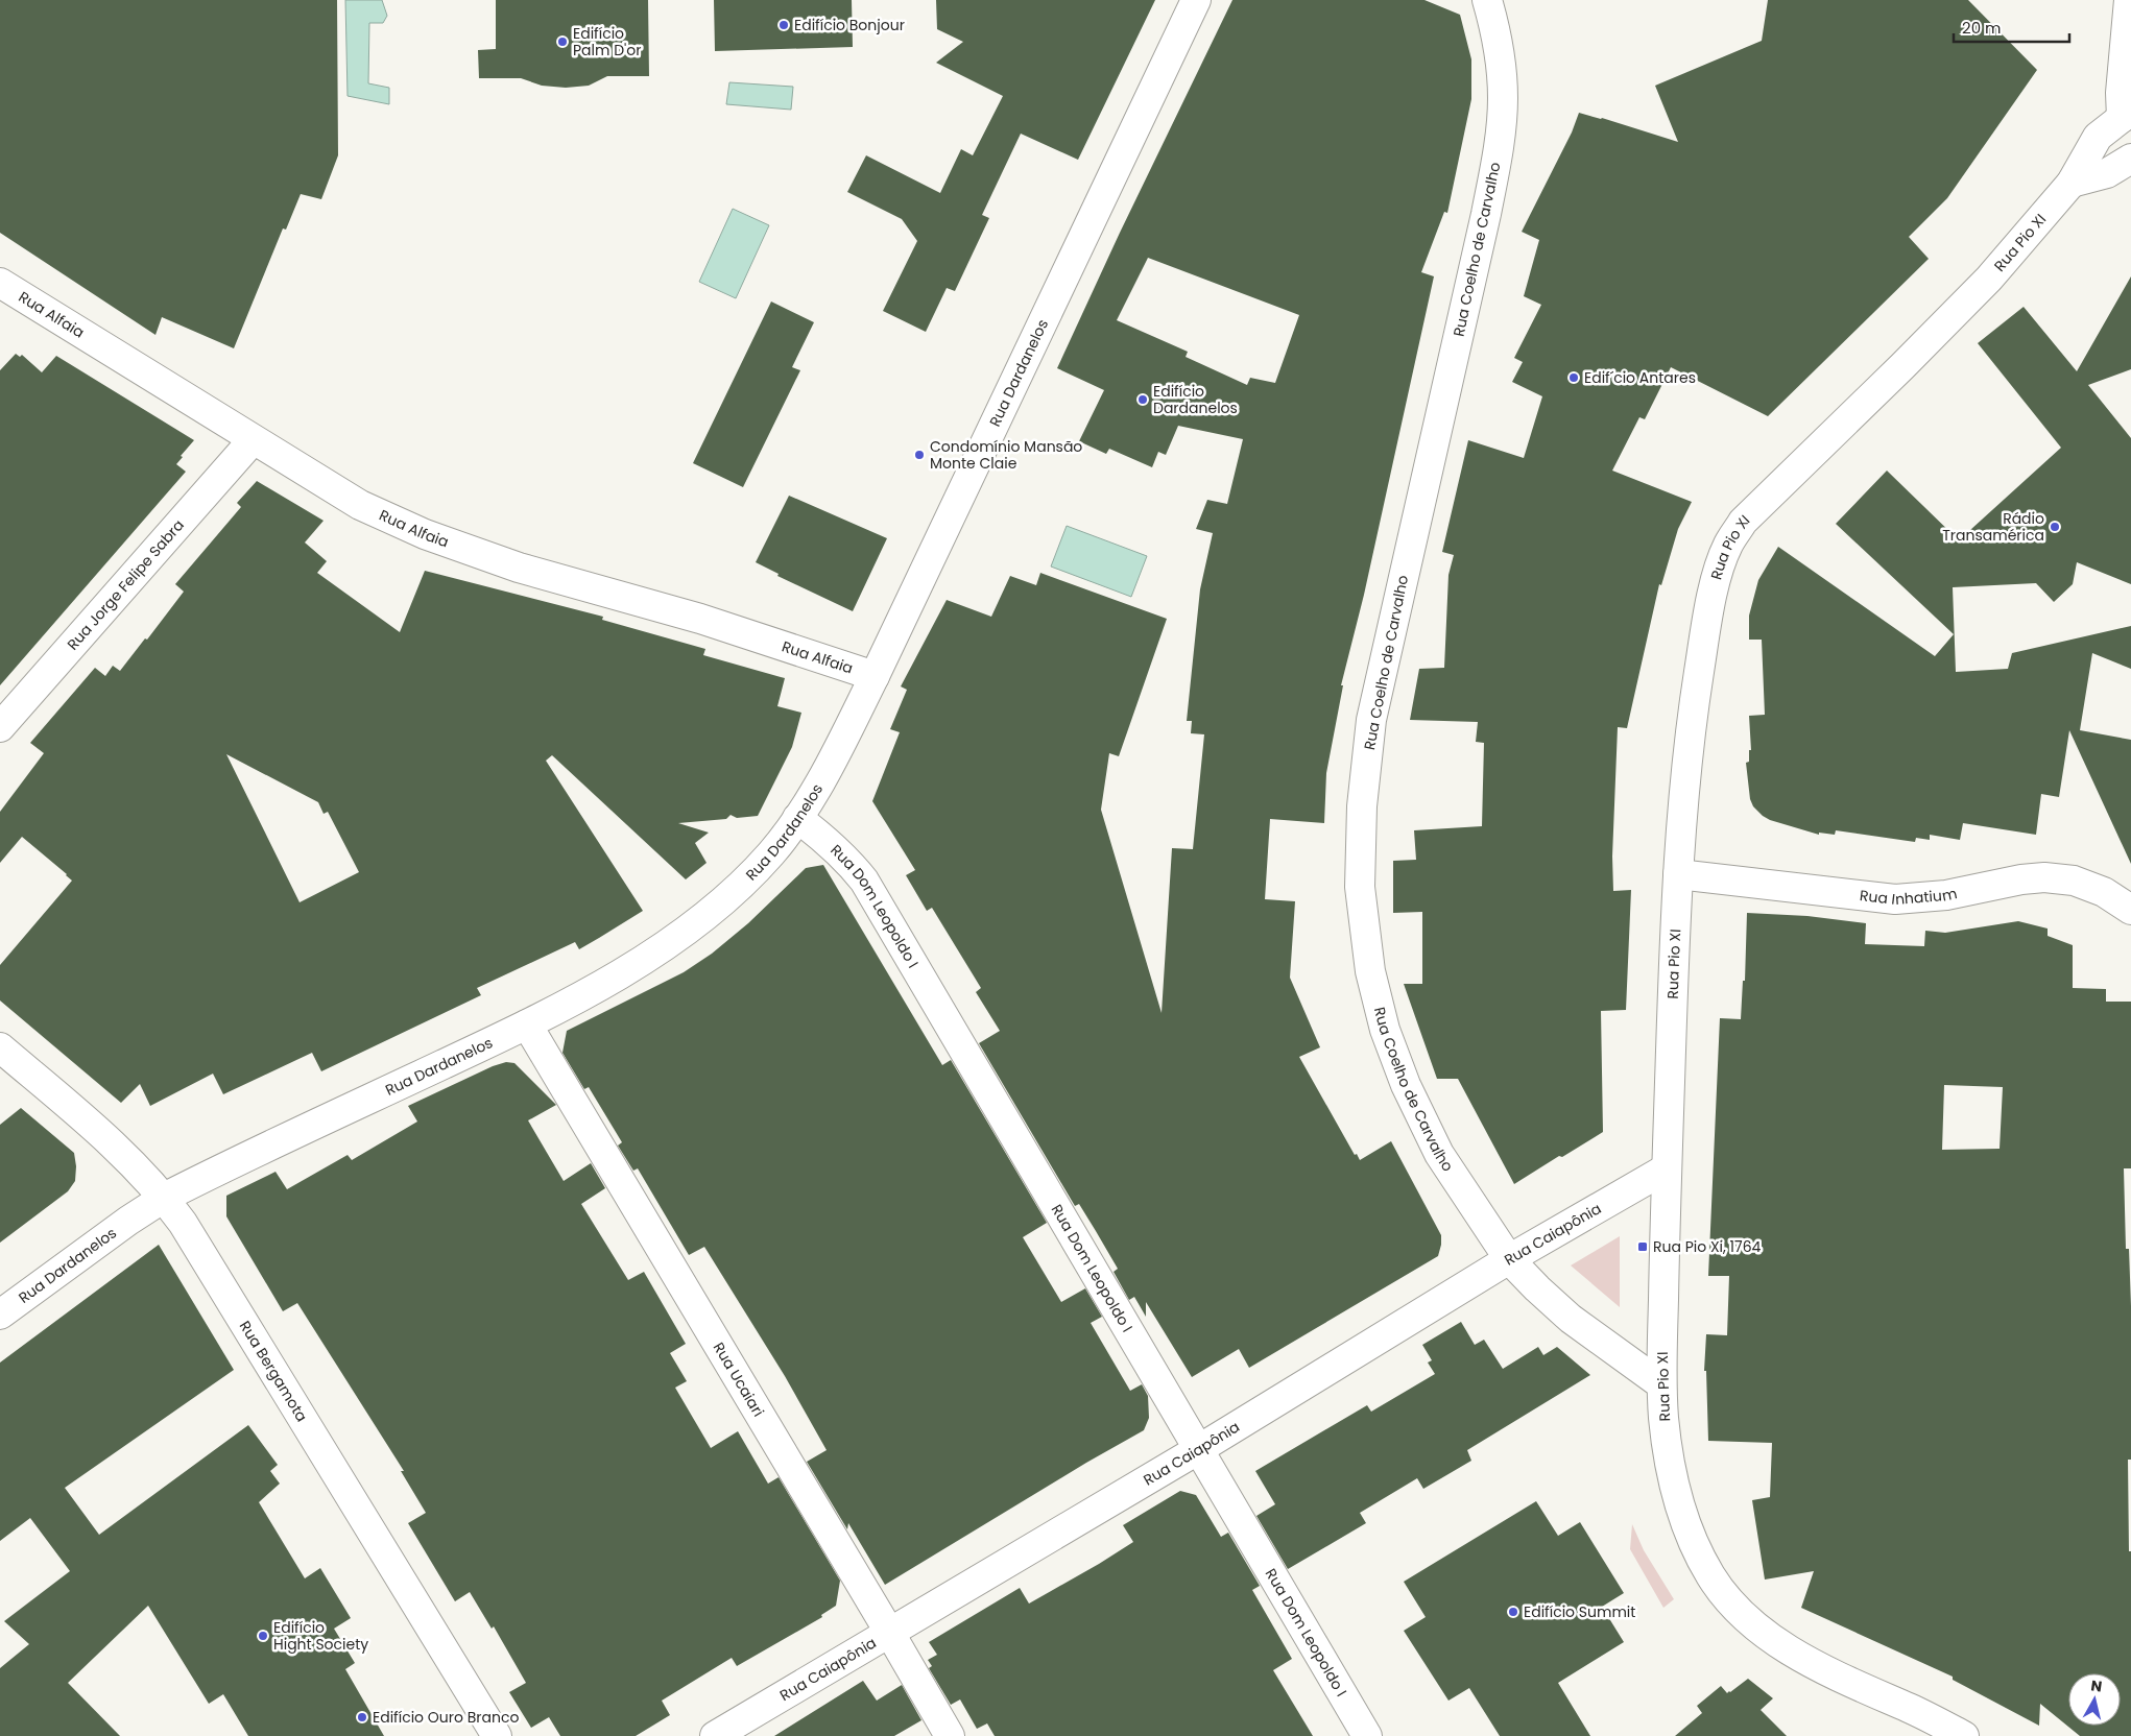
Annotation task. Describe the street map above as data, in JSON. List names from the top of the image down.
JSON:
{
  "streets": {
    "street": [
      "Rua Pio XI",
      "Rua Coelho de Carvalho",
      "Rua Alfaia",
      "Rua Dardanelos",
      "Rua Jorge Felipe Sabra",
      "Rua Inhatium",
      "Rua Dom Leopoldo I",
      "Rua Caiapônia",
      "Rua Bergamota",
      "Rua Ucaiari"
    ]
  },
  "crossings": [
    ["Rua Pio XI", "Rua Coelho de Carvalho"],
    ["Rua Pio XI", "Rua Inhatium"],
    ["Rua Pio XI", "Rua Caiapônia"],
    ["Rua Coelho de Carvalho", "Rua Caiapônia"],
    ["Rua Alfaia", "Rua Dardanelos"],
    ["Rua Alfaia", "Rua Jorge Felipe Sabra"],
    ["Rua Dardanelos", "Rua Dom Leopoldo I"],
    ["Rua Dardanelos", "Rua Bergamota"],
    ["Rua Dardanelos", "Rua Ucaiari"],
    ["Rua Dom Leopoldo I", "Rua Caiapônia"],
    ["Rua Caiapônia", "Rua Ucaiari"]
  ],
  "places": {
    "other": [
      "Edifício Bonjour",
      "Edifício Palm D'or",
      "Edif´cio Antares",
      "Edifício Dardanelos",
      "Condomínio Mansão Monte Claie",
      "Rádio Transamérica",
      "Edifício Summit",
      "Edifício Hight Society",
      "Edifício Ouro Branco"
    ],
    "transit": ["Rua Pio Xi, 1764"]
  },
  "scale_bar": "20 m",
  "north": "top"
}
